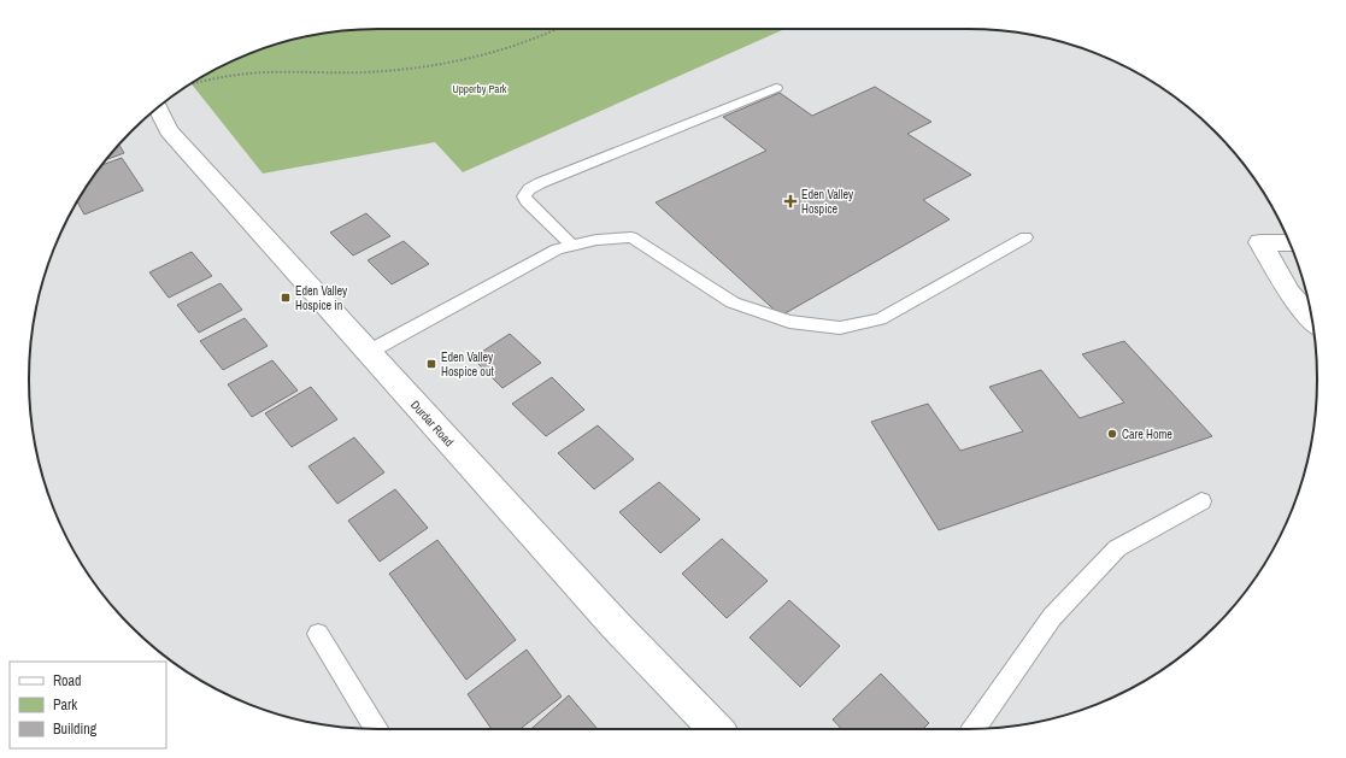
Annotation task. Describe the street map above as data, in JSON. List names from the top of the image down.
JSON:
{
  "streets": {
    "street": ["Durdar Road"]
  },
  "parks": ["Upperby Park"],
  "places": {
    "health": ["Eden Valley Hospice"],
    "transit": ["Eden Valley Hospice in", "Eden Valley Hospice out"],
    "other": ["Care Home"]
  },
  "legend": ["Road", "Park", "Building"]
}
